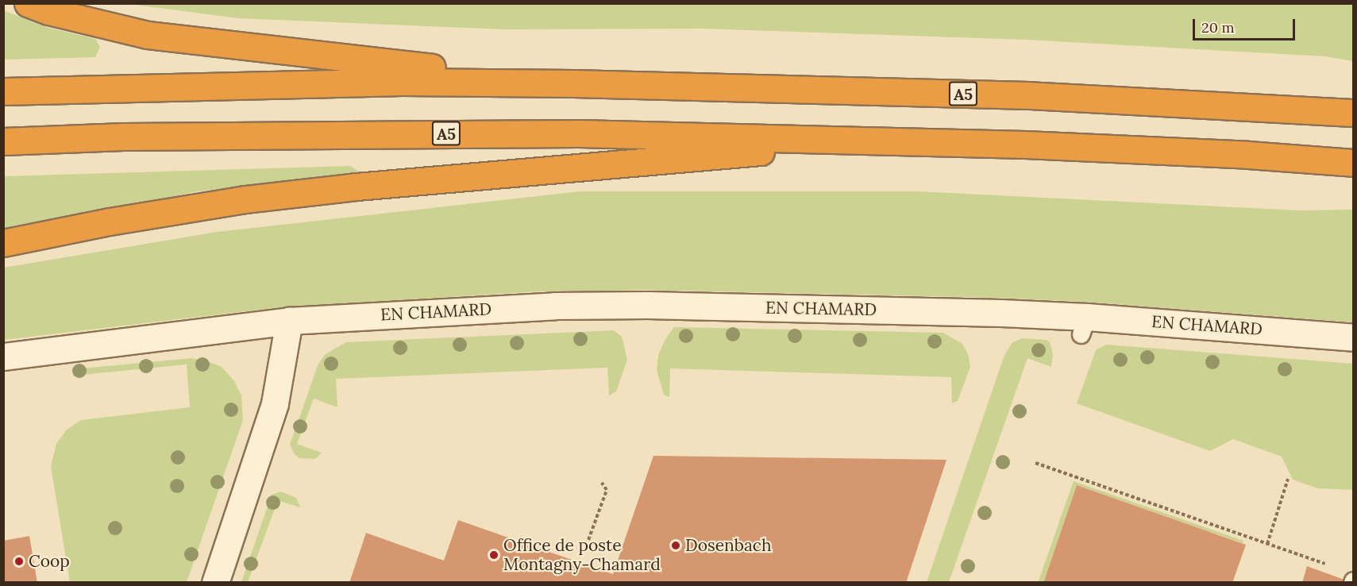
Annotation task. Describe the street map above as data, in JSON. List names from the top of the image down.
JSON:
{
  "streets": {
    "highway": ["A5"],
    "street": ["EN CHAMARD"]
  },
  "places": ["Dosenbach", "Office de poste Montagny-Chamard", "Coop"],
  "scale_bar": "20 m"
}
